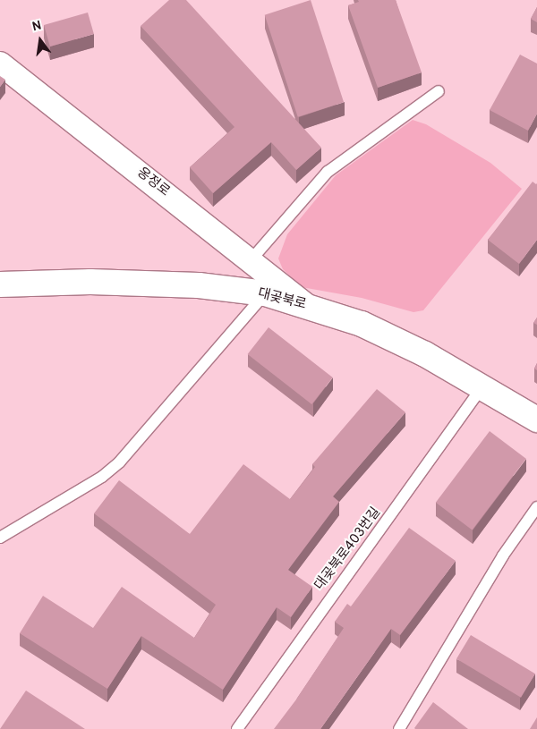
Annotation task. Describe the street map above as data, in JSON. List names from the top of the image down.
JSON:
{
  "streets": {
    "street": ["옹정로", "대곶북로"],
    "lane": ["대곶북로403번길"]
  },
  "crossings": [
    ["옹정로", "대곶북로"],
    ["대곶북로", "대곶북로403번길"]
  ],
  "north": "top"
}
